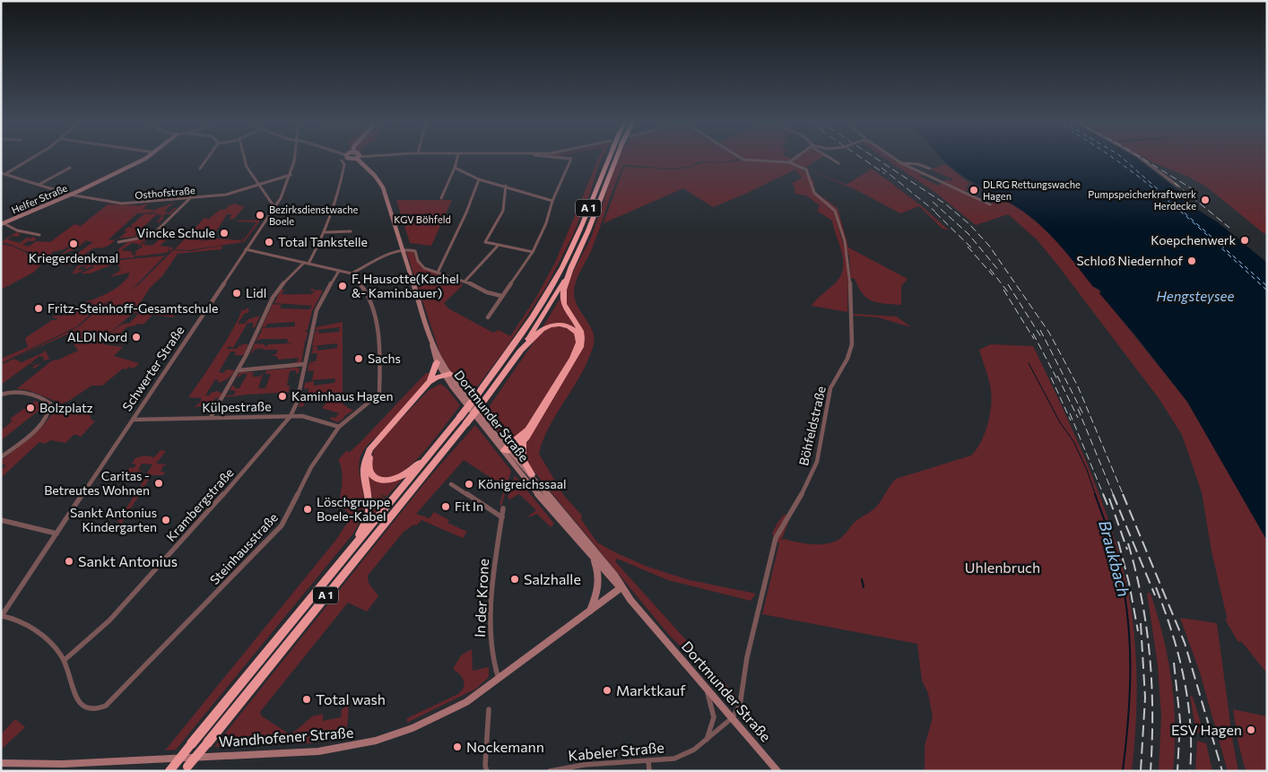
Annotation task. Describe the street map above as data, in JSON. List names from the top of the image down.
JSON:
{
  "streets": {
    "highway": ["A 1"],
    "main road": ["Helfer Straße", "Dortmunder Straße", "Wandhofener Straße"],
    "street": [
      "Osthofstraße",
      "Schwerter Straße",
      "Külpestraße",
      "Böhfeldstraße",
      "Krambergstraße",
      "Steinhausstraße",
      "In der Krone",
      "Kabeler Straße"
    ]
  },
  "crossings": [
    ["Osthofstraße", "Helfer Straße"],
    ["Osthofstraße", "Schwerter Straße"],
    ["Schwerter Straße", "Külpestraße"],
    ["Schwerter Straße", "Steinhausstraße"],
    ["Külpestraße", "Krambergstraße"],
    ["Külpestraße", "Steinhausstraße"],
    ["Dortmunder Straße", "Böhfeldstraße"],
    ["Dortmunder Straße", "Wandhofener Straße"],
    ["Dortmunder Straße", "Kabeler Straße"],
    ["Böhfeldstraße", "Kabeler Straße"],
    ["Krambergstraße", "Steinhausstraße"],
    ["In der Krone", "Wandhofener Straße"]
  ],
  "water": ["Hengsteysee", "Braukbach"],
  "parks": ["KGV Böhfeld", "Uhlenbruch"],
  "places": [
    "DLRG Rettungswache Hagen",
    "Pumpspeicherkraftwerk Herdecke",
    "Bezirksdienstwache Boele",
    "Vincke Schule",
    "Koepchenwerk",
    "Total Tankstelle",
    "Kriegerdenkmal",
    "Schloß Niedernhof",
    "F. Hausotte(Kachel &- Kaminbauer)",
    "Lidl",
    "Fritz-Steinhoff-Gesamtschule",
    "ALDI Nord",
    "Sachs",
    "Kaminhaus Hagen",
    "Bolzplatz",
    "Caritas - Betreutes Wohnen",
    "Königreichssaal",
    "Fit In",
    "Löschgruppe Boele-Kabel",
    "Sankt Antonius Kindergarten",
    "Sankt Antonius",
    "Salzhalle",
    "Marktkauf",
    "Total wash",
    "ESV Hagen",
    "Nockemann"
  ]
}
